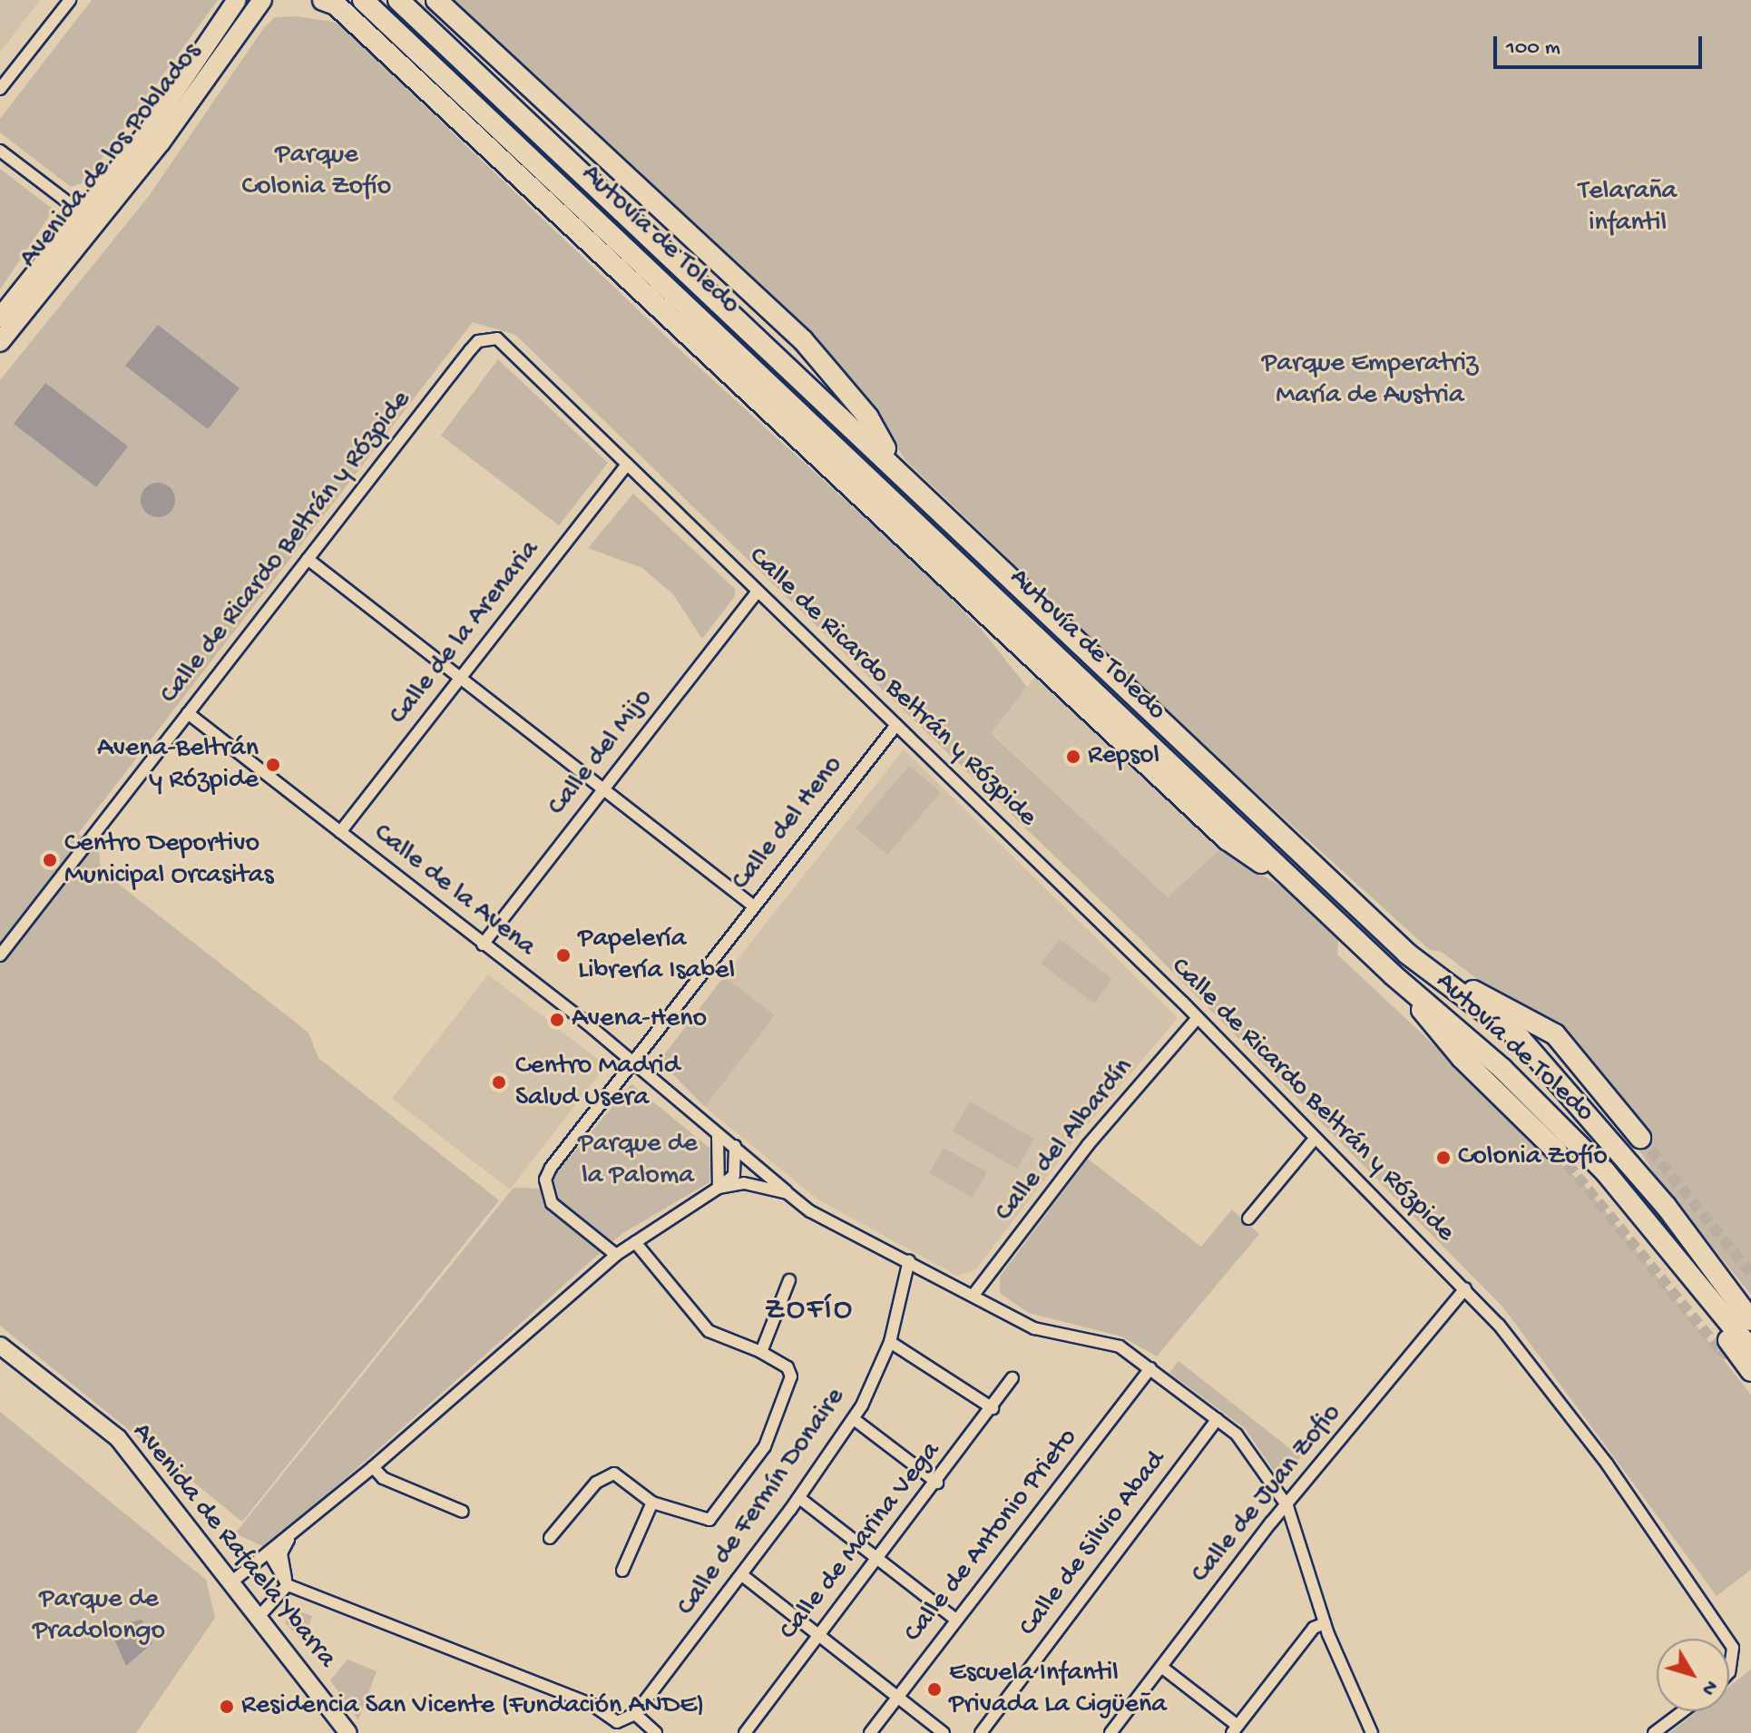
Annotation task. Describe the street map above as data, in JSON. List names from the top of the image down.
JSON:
{
  "streets": {
    "highway": ["Autovía de Toledo"],
    "main road": ["Avenida de los Poblados", "Avenida de Rafaela Ybarra"],
    "street": [
      "Calle de Ricardo Beltrán y Rózpide",
      "Calle de la Arenaria",
      "Calle del Mijo",
      "Calle del Heno",
      "Calle de la Avena",
      "Calle del Albardín",
      "Calle de Juan Zofio",
      "Calle de Fermín Donaire",
      "Calle de Antonio Prieto",
      "Calle de Marina Vega",
      "Calle de Silvio Abad"
    ]
  },
  "crossings": [
    ["Calle de Ricardo Beltrán y Rózpide", "Calle de la Arenaria"],
    ["Calle de Ricardo Beltrán y Rózpide", "Calle del Mijo"],
    ["Calle de Ricardo Beltrán y Rózpide", "Calle del Heno"],
    ["Calle de Ricardo Beltrán y Rózpide", "Calle de la Avena"],
    ["Calle de Ricardo Beltrán y Rózpide", "Calle del Albardín"],
    ["Calle de Ricardo Beltrán y Rózpide", "Calle de Juan Zofio"],
    ["Calle de la Arenaria", "Calle de la Avena"],
    ["Calle del Mijo", "Calle de la Avena"],
    ["Calle del Heno", "Calle de la Avena"],
    ["Calle de la Avena", "Calle del Albardín"],
    ["Calle de la Avena", "Calle de Juan Zofio"],
    ["Calle de la Avena", "Calle de Fermín Donaire"],
    ["Calle de la Avena", "Calle de Antonio Prieto"],
    ["Calle de la Avena", "Calle de Silvio Abad"]
  ],
  "districts": ["ZOFÍO"],
  "parks": [
    "Parque Colonia Zofío",
    "Telaraña infantil",
    "Parque Emperatriz María de Austria",
    "Parque de la Paloma",
    "Parque de Pradolongo"
  ],
  "places": [
    "Repsol",
    "Avena-Beltrán y Rózpide",
    "Centro Deportivo Municipal Orcasitas",
    "Papelería Librería Isabel",
    "Avena-Heno",
    "Centro Madrid Salud Usera",
    "Colonia Zofío",
    "Escuela Infantil Privada La Cigüeña",
    "Residencia San Vicente (Fundación ANDE)"
  ],
  "scale_bar": "100 m",
  "north": "bottom right"
}
